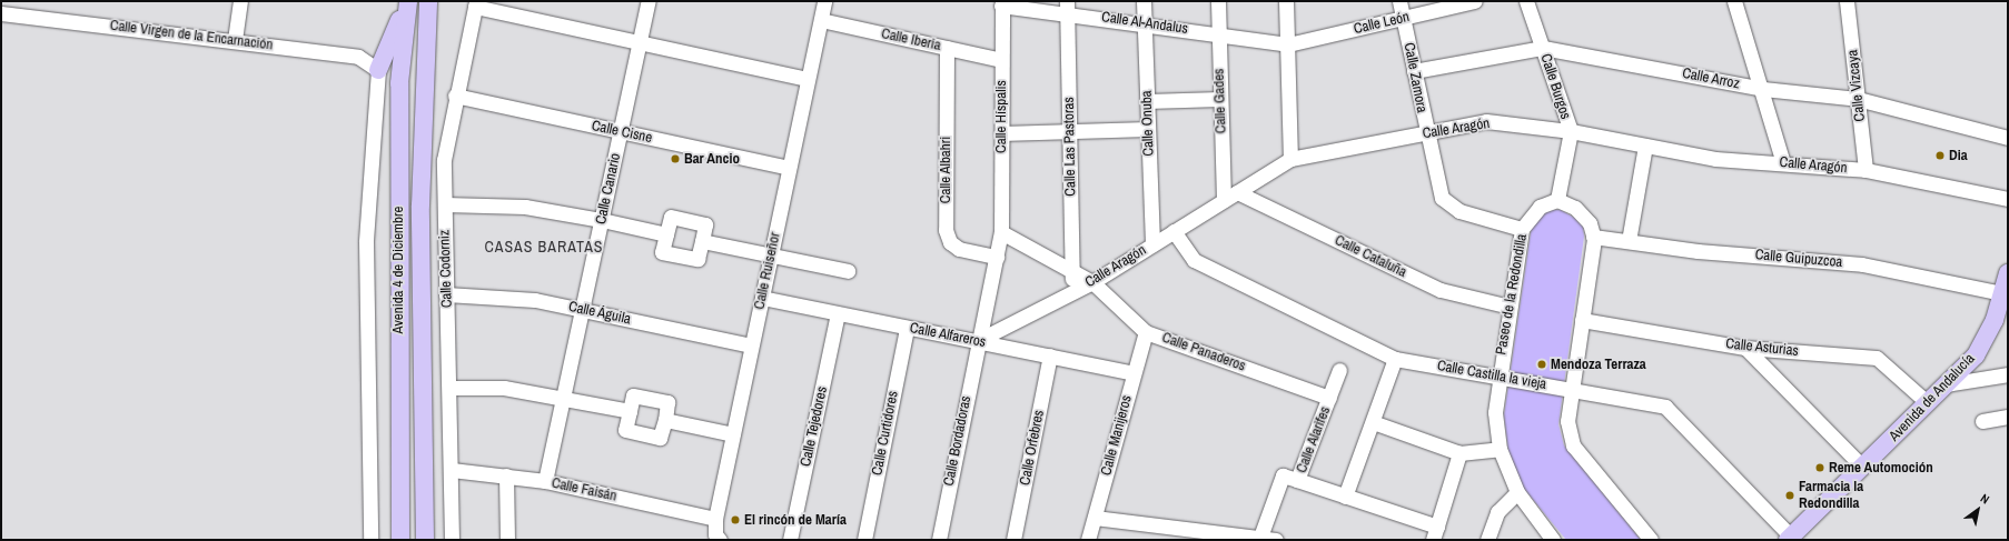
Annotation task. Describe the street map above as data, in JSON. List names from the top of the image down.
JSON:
{
  "streets": {
    "main road": ["Avenida 4 de Diciembre", "Avenida de Andalucía"],
    "street": [
      "Calle Al-Andalus",
      "Calle León",
      "Calle Virgen de la Encarnación",
      "Calle Iberia",
      "Calle Zamora",
      "Calle Arroz",
      "Calle Vizcaya",
      "Calle Burgos",
      "Calle Gades",
      "Calle Híspalis",
      "Calle Onuba",
      "Calle Aragón",
      "Calle Cisne",
      "Calle Las Pastoras",
      "Calle Albahri",
      "Calle Canario",
      "Calle Cataluña",
      "Calle Guipuzcoa",
      "Calle Codorniz",
      "Calle Ruiseñor",
      "Paseo de la Redondilla",
      "Calle Águila",
      "Calle Alfareros",
      "Calle Asturias",
      "Calle Panaderos",
      "Calle Castilla la vieja",
      "Calle Tejedores",
      "Calle Curtidores",
      "Calle Manijeros",
      "Calle Alarifes",
      "Calle Bordadoras",
      "Calle Orfebres",
      "Calle Faisán"
    ]
  },
  "crossings": [
    ["Calle Al-Andalus", "Calle León"],
    ["Calle Al-Andalus", "Calle Gades"],
    ["Calle Al-Andalus", "Calle Híspalis"],
    ["Calle Al-Andalus", "Calle Onuba"],
    ["Calle Al-Andalus", "Calle Las Pastoras"],
    ["Calle León", "Calle Zamora"],
    ["Calle Iberia", "Calle Híspalis"],
    ["Calle Iberia", "Calle Albahri"],
    ["Calle Iberia", "Calle Ruiseñor"],
    ["Calle Zamora", "Calle Arroz"],
    ["Calle Zamora", "Calle Aragón"],
    ["Calle Zamora", "Paseo de la Redondilla"],
    ["Calle Arroz", "Calle Vizcaya"],
    ["Calle Arroz", "Calle Burgos"],
    ["Calle Vizcaya", "Calle Aragón"],
    ["Calle Burgos", "Calle Aragón"],
    ["Calle Burgos", "Paseo de la Redondilla"],
    ["Calle Gades", "Calle Aragón"],
    ["Calle Híspalis", "Calle Albahri"],
    ["Calle Híspalis", "Calle Panaderos"],
    ["Calle Híspalis", "Calle Bordadoras"],
    ["Calle Onuba", "Calle Aragón"],
    ["Calle Aragón", "Calle Las Pastoras"],
    ["Calle Aragón", "Calle Cataluña"],
    ["Calle Aragón", "Calle Alfareros"],
    ["Calle Aragón", "Calle Panaderos"],
    ["Calle Aragón", "Calle Castilla la vieja"],
    ["Calle Aragón", "Calle Bordadoras"],
    ["Calle Cisne", "Calle Canario"],
    ["Calle Cisne", "Calle Codorniz"],
    ["Calle Cisne", "Calle Ruiseñor"],
    ["Calle Las Pastoras", "Calle Panaderos"],
    ["Calle Albahri", "Calle Bordadoras"],
    ["Calle Canario", "Calle Águila"],
    ["Calle Canario", "Calle Faisán"],
    ["Calle Cataluña", "Paseo de la Redondilla"],
    ["Calle Guipuzcoa", "Avenida de Andalucía"],
    ["Calle Codorniz", "Calle Águila"],
    ["Calle Codorniz", "Calle Faisán"],
    ["Calle Ruiseñor", "Calle Águila"],
    ["Calle Ruiseñor", "Calle Alfareros"],
    ["Calle Ruiseñor", "Calle Faisán"],
    ["Paseo de la Redondilla", "Calle Castilla la vieja"],
    ["Calle Alfareros", "Calle Tejedores"],
    ["Calle Alfareros", "Calle Curtidores"],
    ["Calle Alfareros", "Calle Manijeros"],
    ["Calle Alfareros", "Calle Bordadoras"],
    ["Calle Alfareros", "Calle Orfebres"],
    ["Calle Asturias", "Avenida de Andalucía"],
    ["Calle Panaderos", "Calle Manijeros"],
    ["Calle Panaderos", "Calle Alarifes"],
    ["Calle Castilla la vieja", "Avenida de Andalucía"]
  ],
  "districts": ["CASAS BARATAS"],
  "places": [
    "Dia",
    "Bar Ancio",
    "Mendoza Terraza",
    "Reme Automoción",
    "Farmacia la Redondilla",
    "El rincón de María"
  ],
  "north": "top right"
}
